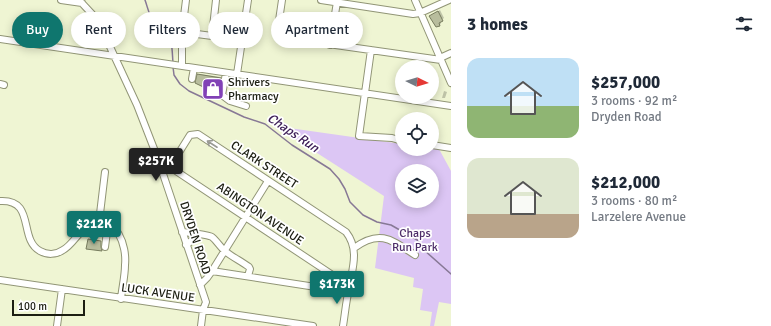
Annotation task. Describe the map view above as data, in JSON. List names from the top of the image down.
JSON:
{
  "streets": {
    "street": [
      "CLARK STREET",
      "ABINGTON AVENUE",
      "DRYDEN ROAD",
      "LUCK AVENUE"
    ]
  },
  "crossings": [
    ["CLARK STREET", "ABINGTON AVENUE"],
    ["ABINGTON AVENUE", "DRYDEN ROAD"],
    ["DRYDEN ROAD", "LUCK AVENUE"]
  ],
  "water": ["Chaps Run"],
  "parks": ["Chaps Run Park"],
  "places": {
    "shop": ["Shrivers Pharmacy"]
  },
  "scale_bar": "100 m",
  "north": "right",
  "page": {
    "heading": "3 homes",
    "chip": [
      "Buy",
      "Rent",
      "Filters",
      "New",
      "Apartment"
    ],
    "list": [
      {
        "name": "$257,000",
        "note": "3 rooms · 92 m² · Dryden Road"
      },
      {
        "name": "$212,000",
        "note": "3 rooms · 80 m² · Larzelere Avenue"
      }
    ],
    "price": ["$257K", "$212K", "$173K"],
    "scale": "100 m"
  }
}
